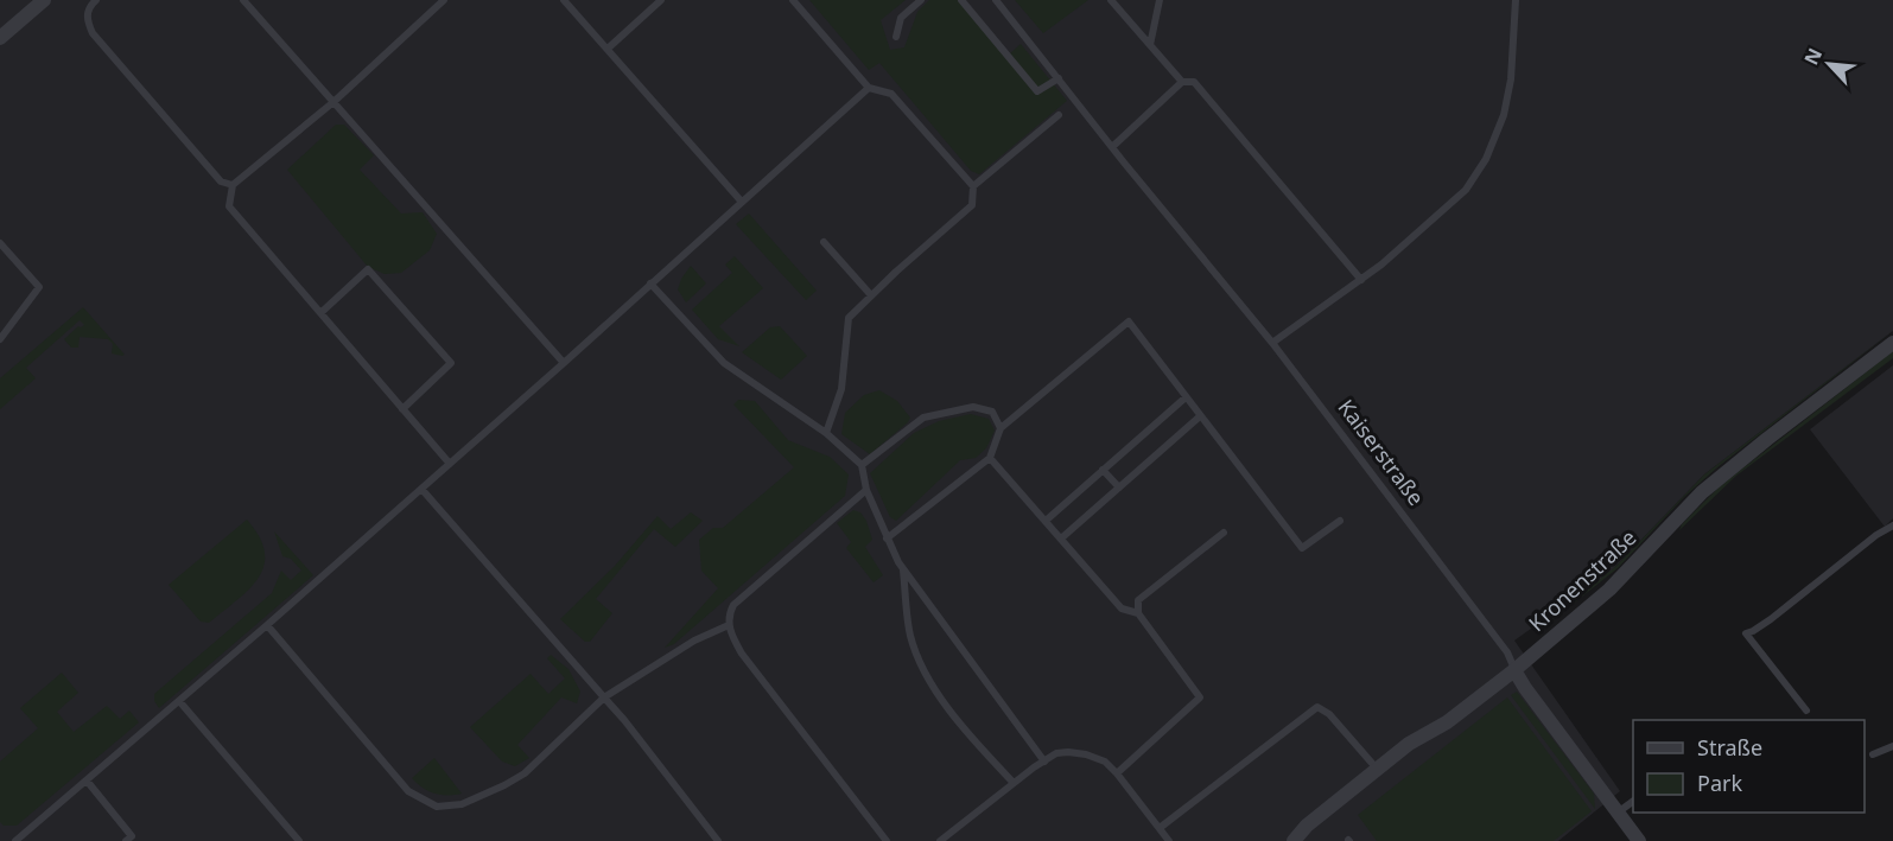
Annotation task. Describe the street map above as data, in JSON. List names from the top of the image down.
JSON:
{
  "streets": {
    "street": ["Kaiserstraße", "Kronenstraße"]
  },
  "crossings": [
    ["Kaiserstraße", "Kronenstraße"]
  ],
  "legend": ["Straße", "Park"],
  "north": "top left"
}
